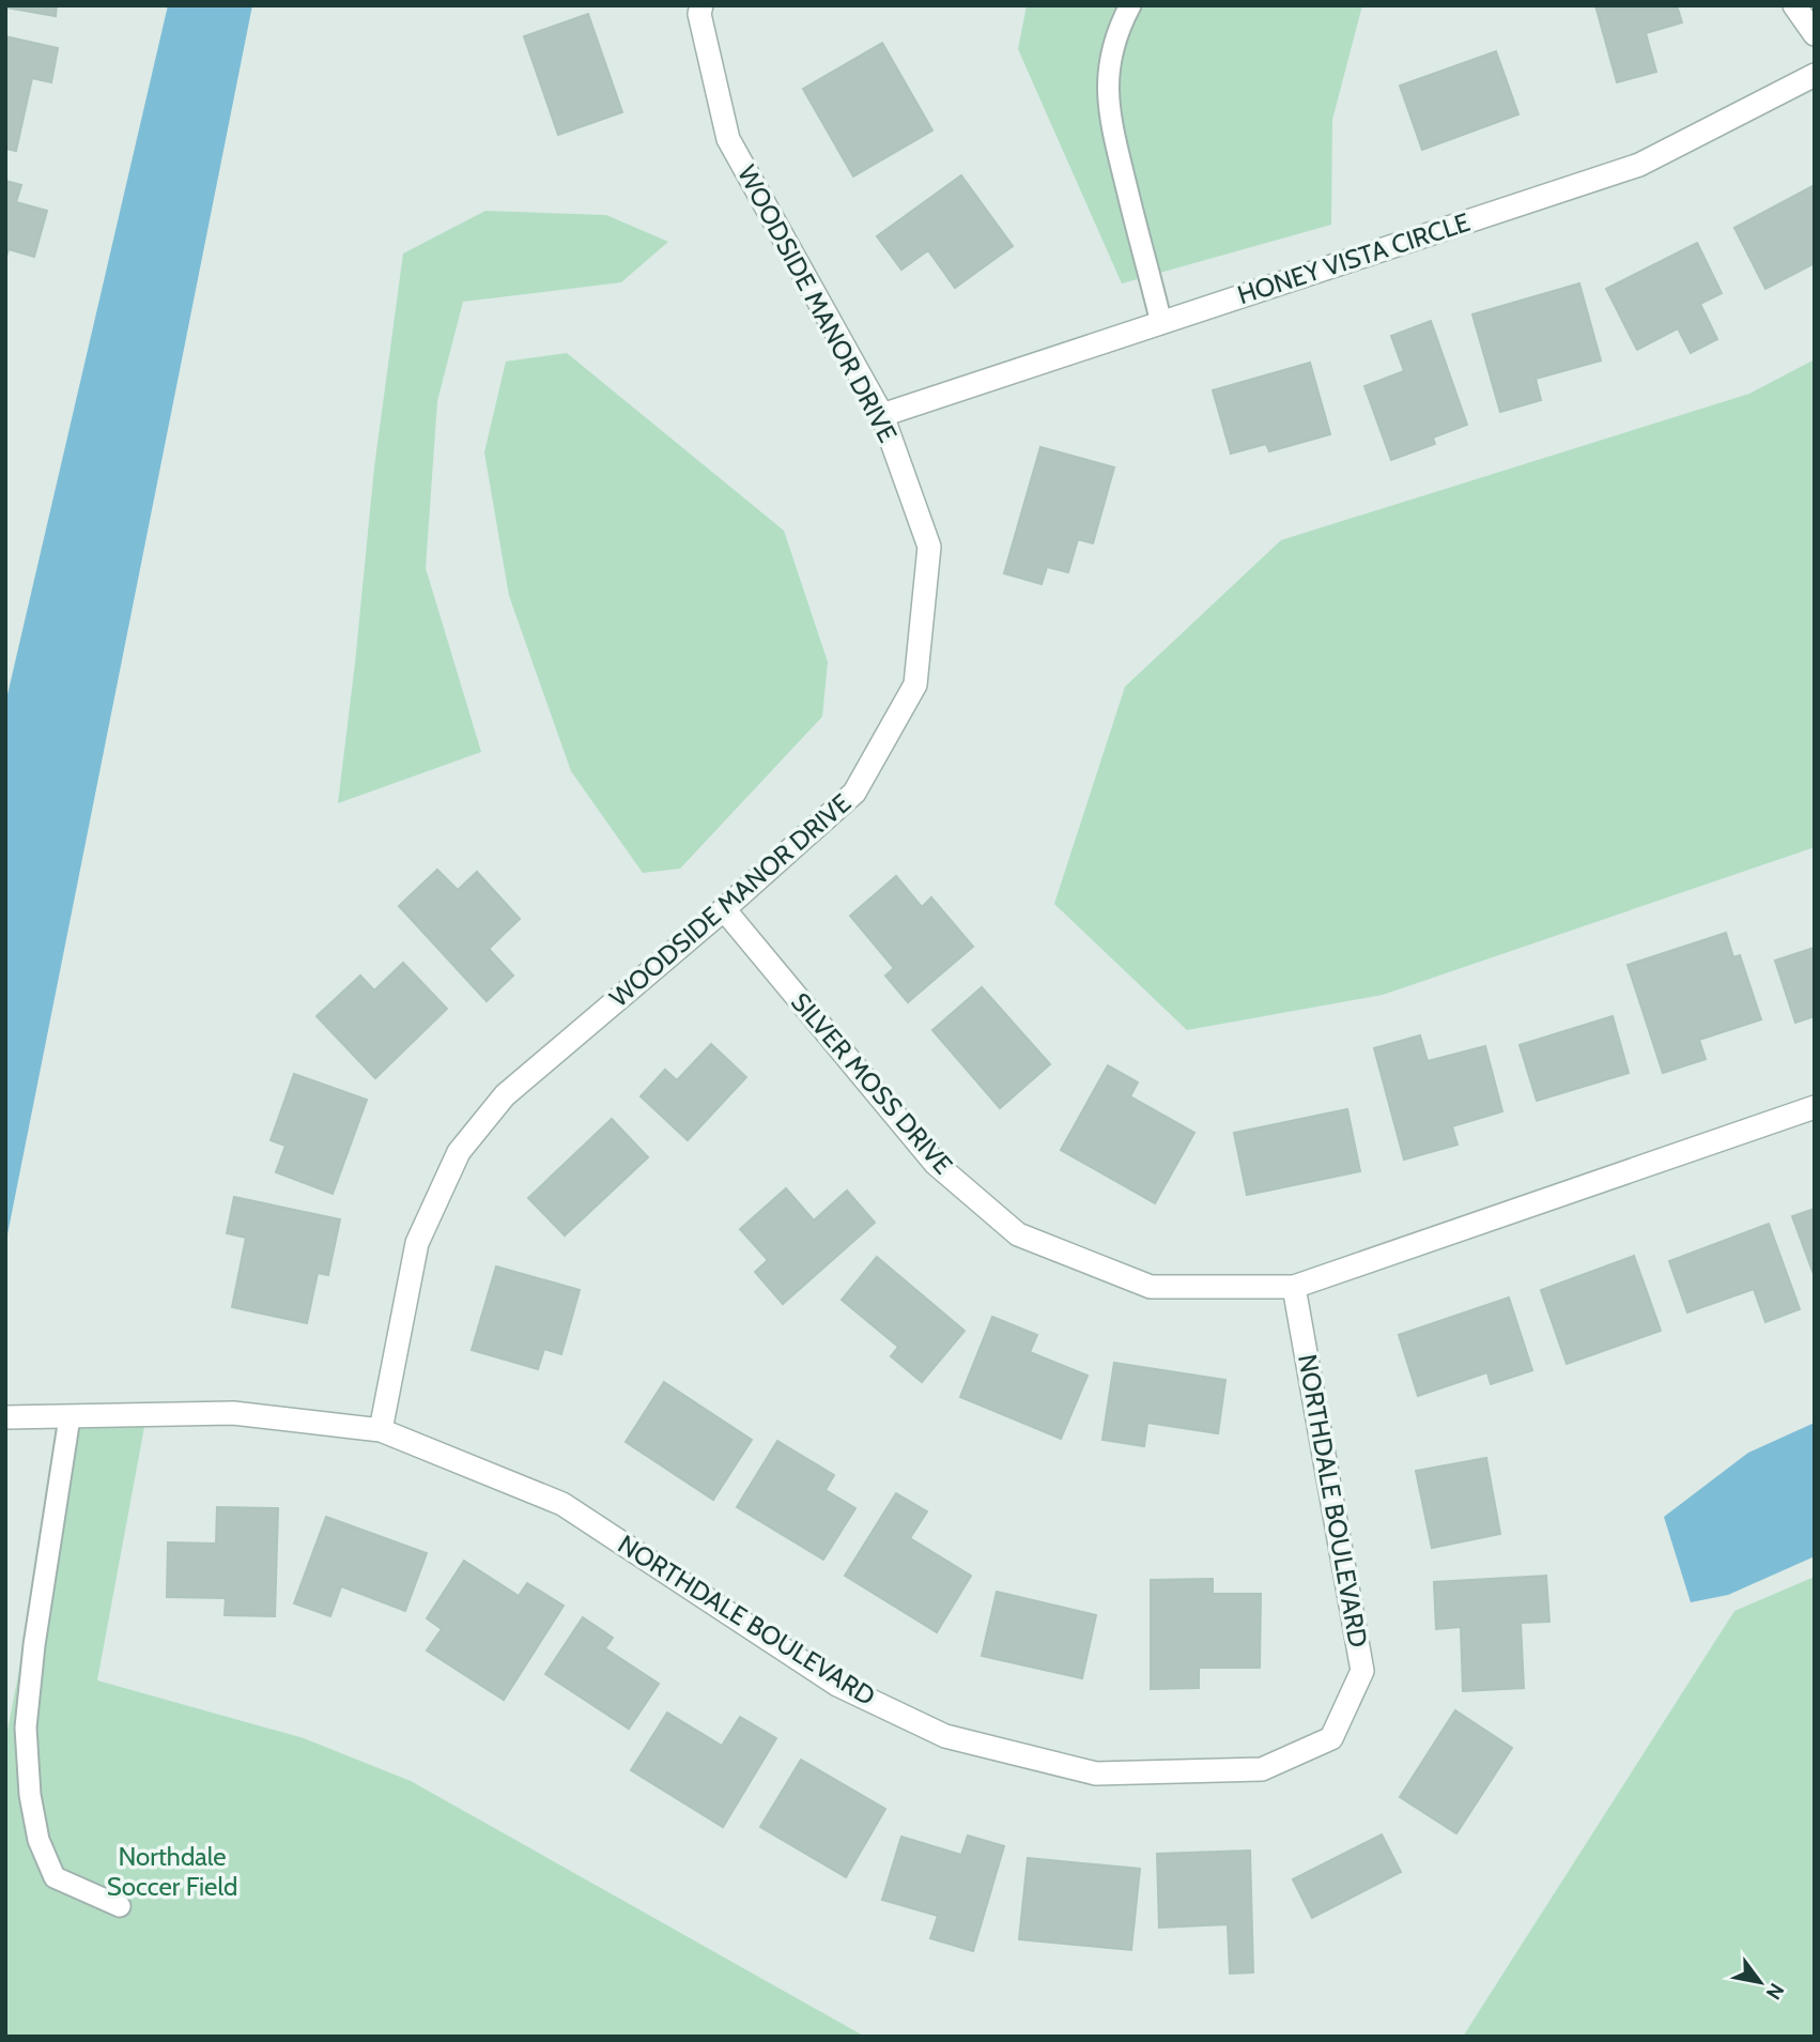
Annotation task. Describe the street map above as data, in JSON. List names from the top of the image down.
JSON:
{
  "streets": {
    "street": [
      "HONEY VISTA CIRCLE",
      "WOODSIDE MANOR DRIVE",
      "SILVER MOSS DRIVE",
      "NORTHDALE BOULEVARD"
    ]
  },
  "crossings": [
    ["HONEY VISTA CIRCLE", "WOODSIDE MANOR DRIVE"],
    ["WOODSIDE MANOR DRIVE", "SILVER MOSS DRIVE"],
    ["WOODSIDE MANOR DRIVE", "NORTHDALE BOULEVARD"],
    ["SILVER MOSS DRIVE", "NORTHDALE BOULEVARD"]
  ],
  "parks": ["Northdale Soccer Field"],
  "north": "bottom right"
}
